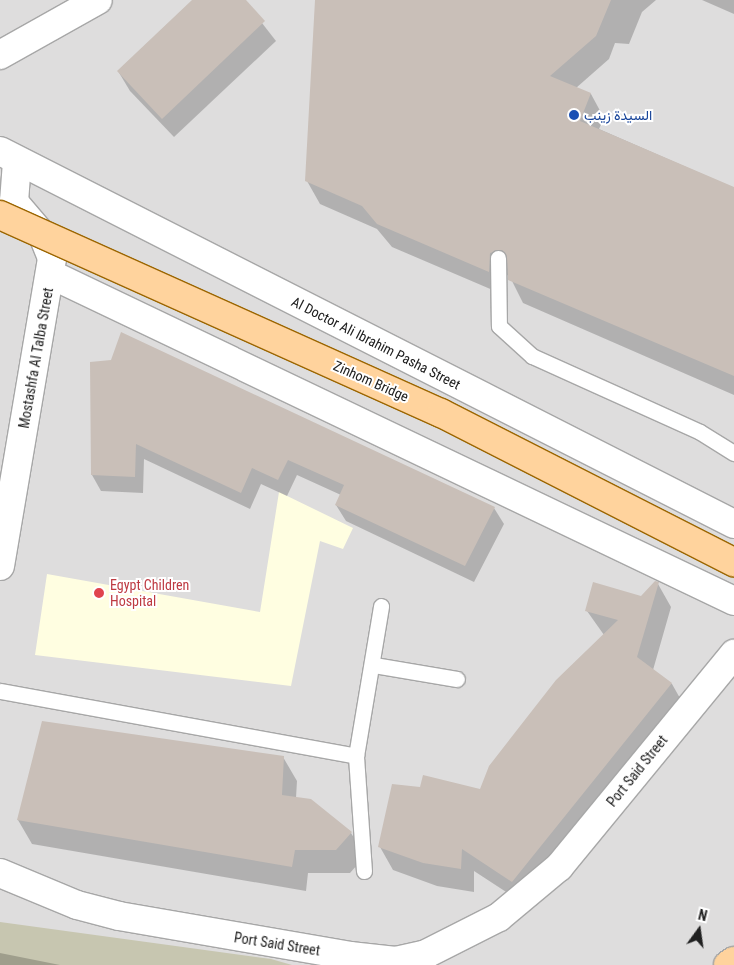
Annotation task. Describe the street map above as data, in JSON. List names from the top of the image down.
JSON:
{
  "streets": {
    "main road": ["Zinhom Bridge"],
    "street": ["Al Doctor Ali Ibrahim Pasha Street", "Mostashfa Al Talba Street", "Port Said Street"]
  },
  "crossings": [
    ["Al Doctor Ali Ibrahim Pasha Street", "Mostashfa Al Talba Street"]
  ],
  "places": ["السيدة زينب", "Egypt Children Hospital"],
  "north": "top"
}
